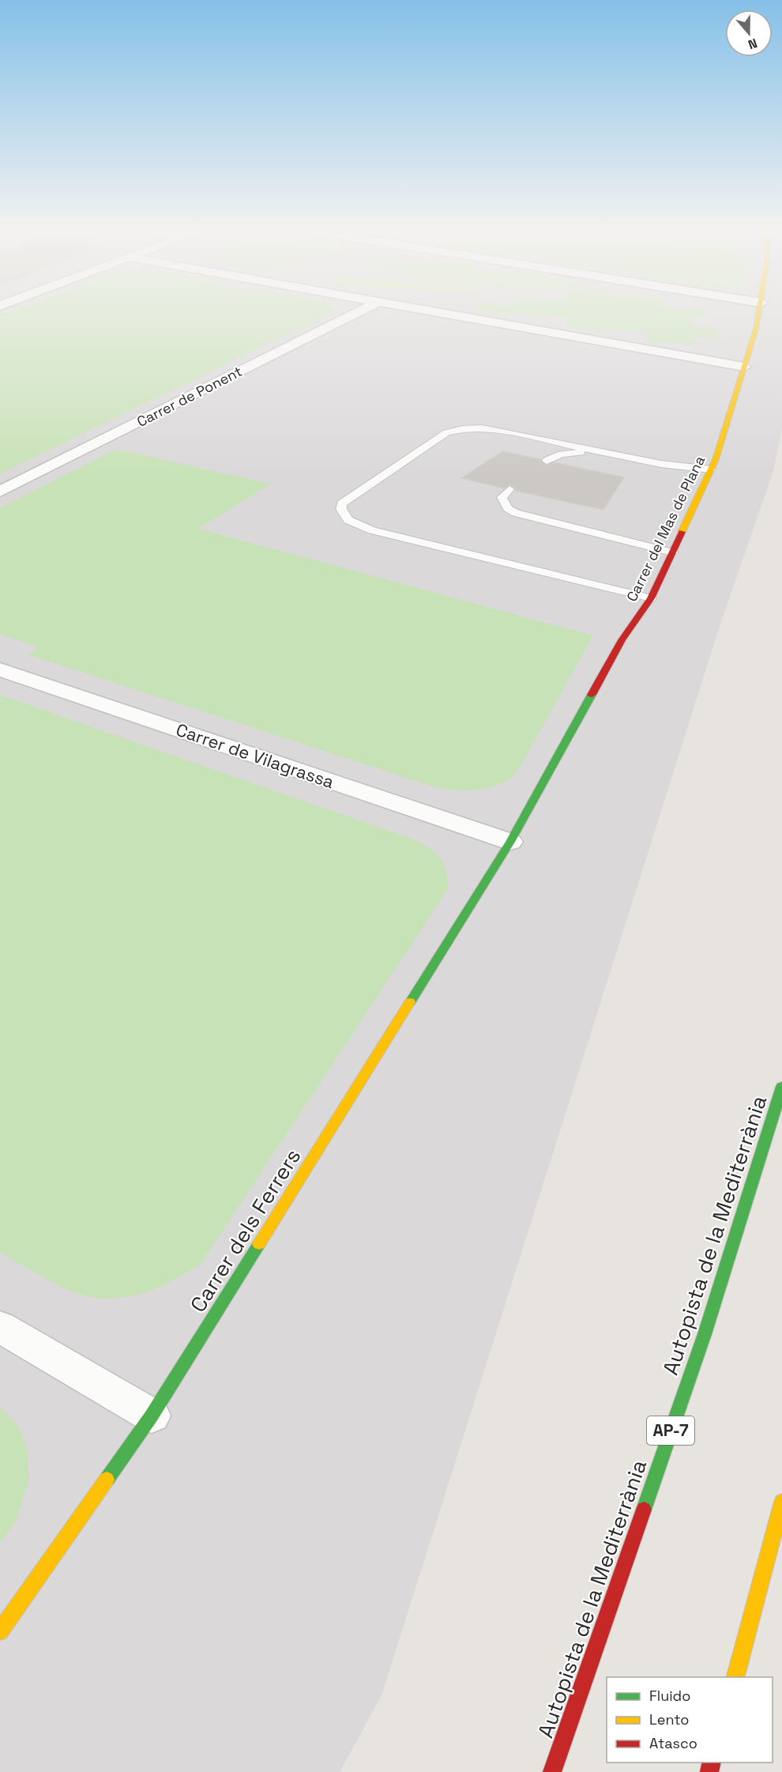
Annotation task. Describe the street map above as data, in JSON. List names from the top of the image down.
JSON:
{
  "streets": {
    "main road": [
      "Carrer del Mas de Plana",
      "Carrer dels Ferrers",
      "Autopista de la Mediterrània",
      "AP-7"
    ],
    "street": ["Carrer de Ponent", "Carrer de Vilagrassa"]
  },
  "crossings": [
    ["Carrer del Mas de Plana", "Carrer de Vilagrassa"],
    ["Carrer del Mas de Plana", "Carrer dels Ferrers"],
    ["Carrer de Vilagrassa", "Carrer dels Ferrers"]
  ],
  "legend": ["Fluido", "Lento", "Atasco"],
  "north": "bottom"
}
